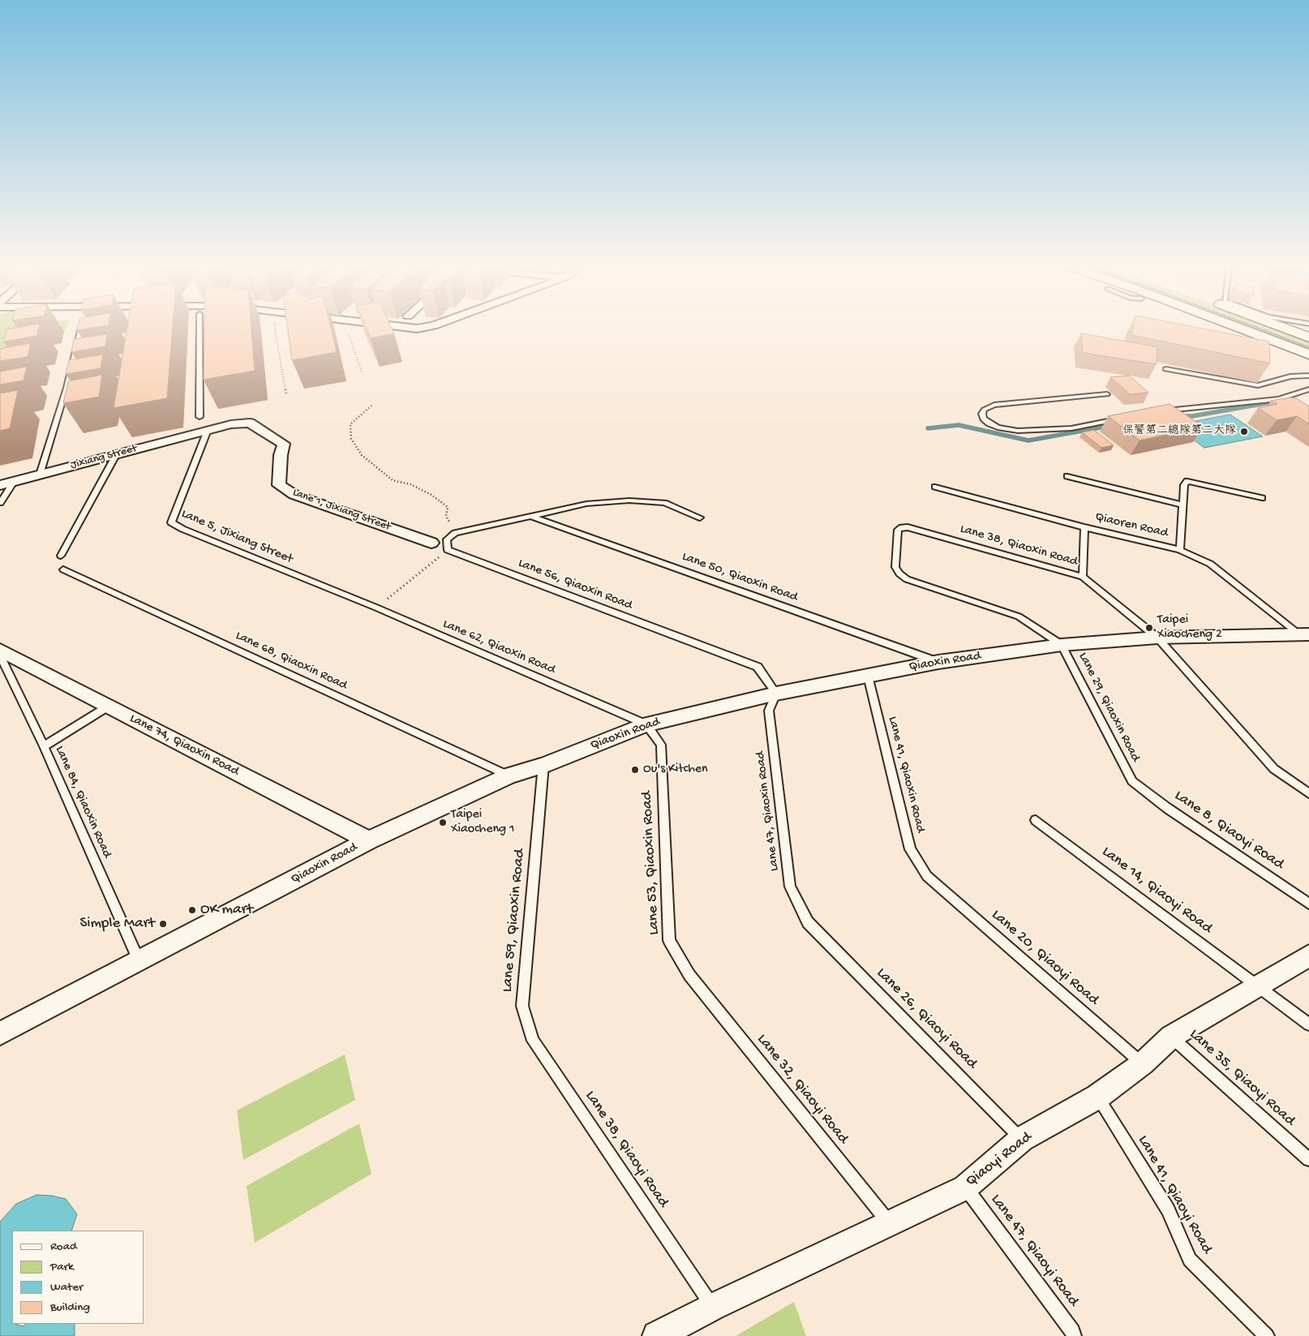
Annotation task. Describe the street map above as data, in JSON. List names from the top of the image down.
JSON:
{
  "streets": {
    "street": [
      "Jixiang Street",
      "Lane 1, Jixiang Street",
      "Qiaoxin Road",
      "Lane 74, Qiaoxin Road",
      "Qiaoyi Road"
    ],
    "lane": [
      "Qiaoren Road",
      "Lane 5, Jixiang Street",
      "Lane 38, Qiaoxin Road",
      "Lane 50, Qiaoxin Road",
      "Lane 56, Qiaoxin Road",
      "Lane 62, Qiaoxin Road",
      "Lane 68, Qiaoxin Road",
      "Lane 29, Qiaoxin Road",
      "Lane 41, Qiaoxin Road",
      "Lane 84, Qiaoxin Road",
      "Lane 47, Qiaoxin Road",
      "Lane 8, Qiaoyi Road",
      "Lane 53, Qiaoxin Road",
      "Lane 14, Qiaoyi Road",
      "Lane 59, Qiaoxin Road",
      "Lane 20, Qiaoyi Road",
      "Lane 26, Qiaoyi Road",
      "Lane 35, Qiaoyi Road",
      "Lane 32, Qiaoyi Road",
      "Lane 38, Qiaoyi Road",
      "Lane 41, Qiaoyi Road",
      "Lane 47, Qiaoyi Road"
    ]
  },
  "crossings": [
    ["Jixiang Street", "Lane 1, Jixiang Street"],
    ["Jixiang Street", "Lane 5, Jixiang Street"],
    ["Lane 1, Jixiang Street", "Lane 5, Jixiang Street"],
    ["Qiaoren Road", "Qiaoxin Road"],
    ["Lane 5, Jixiang Street", "Lane 62, Qiaoxin Road"],
    ["Lane 38, Qiaoxin Road", "Qiaoxin Road"],
    ["Lane 38, Qiaoxin Road", "Lane 29, Qiaoxin Road"],
    ["Lane 50, Qiaoxin Road", "Qiaoxin Road"],
    ["Lane 56, Qiaoxin Road", "Qiaoxin Road"],
    ["Lane 56, Qiaoxin Road", "Lane 47, Qiaoxin Road"],
    ["Lane 62, Qiaoxin Road", "Qiaoxin Road"],
    ["Lane 62, Qiaoxin Road", "Lane 53, Qiaoxin Road"],
    ["Lane 68, Qiaoxin Road", "Qiaoxin Road"],
    ["Qiaoxin Road", "Lane 29, Qiaoxin Road"],
    ["Qiaoxin Road", "Lane 74, Qiaoxin Road"],
    ["Qiaoxin Road", "Lane 41, Qiaoxin Road"],
    ["Qiaoxin Road", "Lane 84, Qiaoxin Road"],
    ["Qiaoxin Road", "Lane 47, Qiaoxin Road"],
    ["Qiaoxin Road", "Lane 53, Qiaoxin Road"],
    ["Qiaoxin Road", "Lane 59, Qiaoxin Road"],
    ["Lane 29, Qiaoxin Road", "Lane 8, Qiaoyi Road"],
    ["Lane 41, Qiaoxin Road", "Lane 20, Qiaoyi Road"],
    ["Lane 47, Qiaoxin Road", "Lane 26, Qiaoyi Road"],
    ["Lane 53, Qiaoxin Road", "Lane 32, Qiaoyi Road"],
    ["Lane 14, Qiaoyi Road", "Qiaoyi Road"],
    ["Lane 59, Qiaoxin Road", "Lane 38, Qiaoyi Road"],
    ["Lane 20, Qiaoyi Road", "Qiaoyi Road"],
    ["Lane 26, Qiaoyi Road", "Qiaoyi Road"],
    ["Lane 35, Qiaoyi Road", "Qiaoyi Road"],
    ["Lane 32, Qiaoyi Road", "Qiaoyi Road"],
    ["Lane 38, Qiaoyi Road", "Qiaoyi Road"],
    ["Qiaoyi Road", "Lane 41, Qiaoyi Road"],
    ["Qiaoyi Road", "Lane 47, Qiaoyi Road"]
  ],
  "places": [
    "保警第二總隊第二大隊",
    "Taipei Xiaocheng 2",
    "Ou's Kitchen",
    "Taipei Xiaocheng 1",
    "OK mart",
    "Simple Mart"
  ],
  "legend": [
    "Road",
    "Park",
    "Water",
    "Building"
  ]
}
